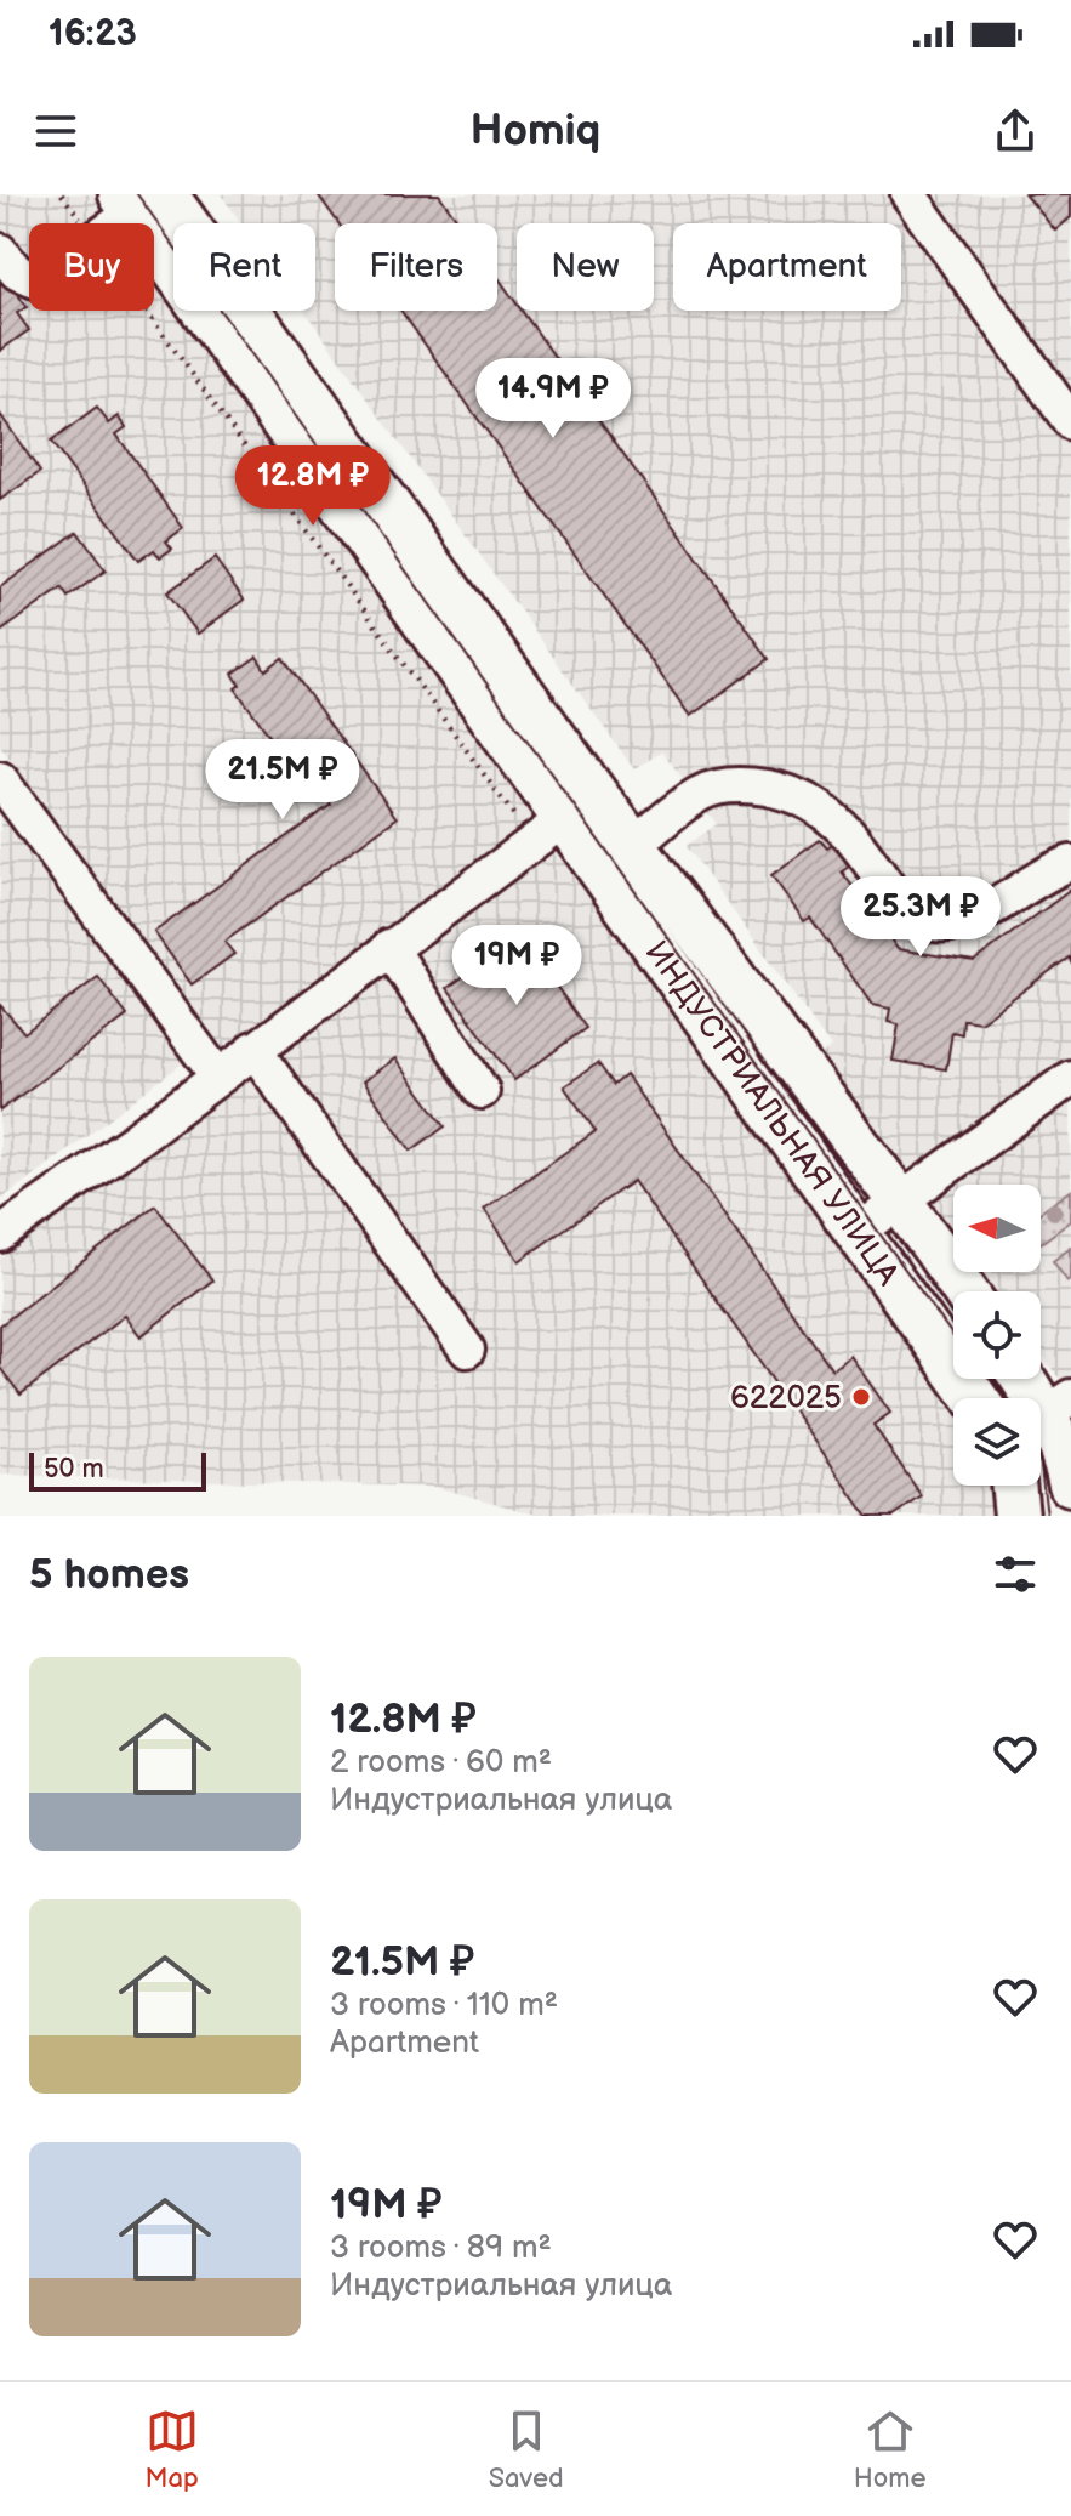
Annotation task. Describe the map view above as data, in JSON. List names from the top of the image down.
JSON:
{
  "streets": {
    "main road": ["ИНДУСТРИАЛЬНАЯ УЛИЦА"]
  },
  "places": ["622025"],
  "scale_bar": "50 m",
  "north": "left",
  "page": {
    "status": "16:23",
    "header": "Homiq",
    "chip": [
      "Buy",
      "Rent",
      "Filters",
      "New",
      "Apartment"
    ],
    "price": [
      "14.9M ₽",
      "12.8M ₽",
      "21.5M ₽",
      "25.3M ₽",
      "19M ₽"
    ],
    "scale": "50 m",
    "heading": "5 homes",
    "list": [
      {
        "name": "12.8M ₽",
        "note": "2 rooms · 60 m² · Индустриальная улица"
      },
      {
        "name": "21.5M ₽",
        "note": "3 rooms · 110 m² · Apartment"
      },
      {
        "name": "19M ₽",
        "note": "3 rooms · 89 m² · Индустриальная улица"
      }
    ],
    "tabs": ["Map", "Saved", "Home"]
  }
}
